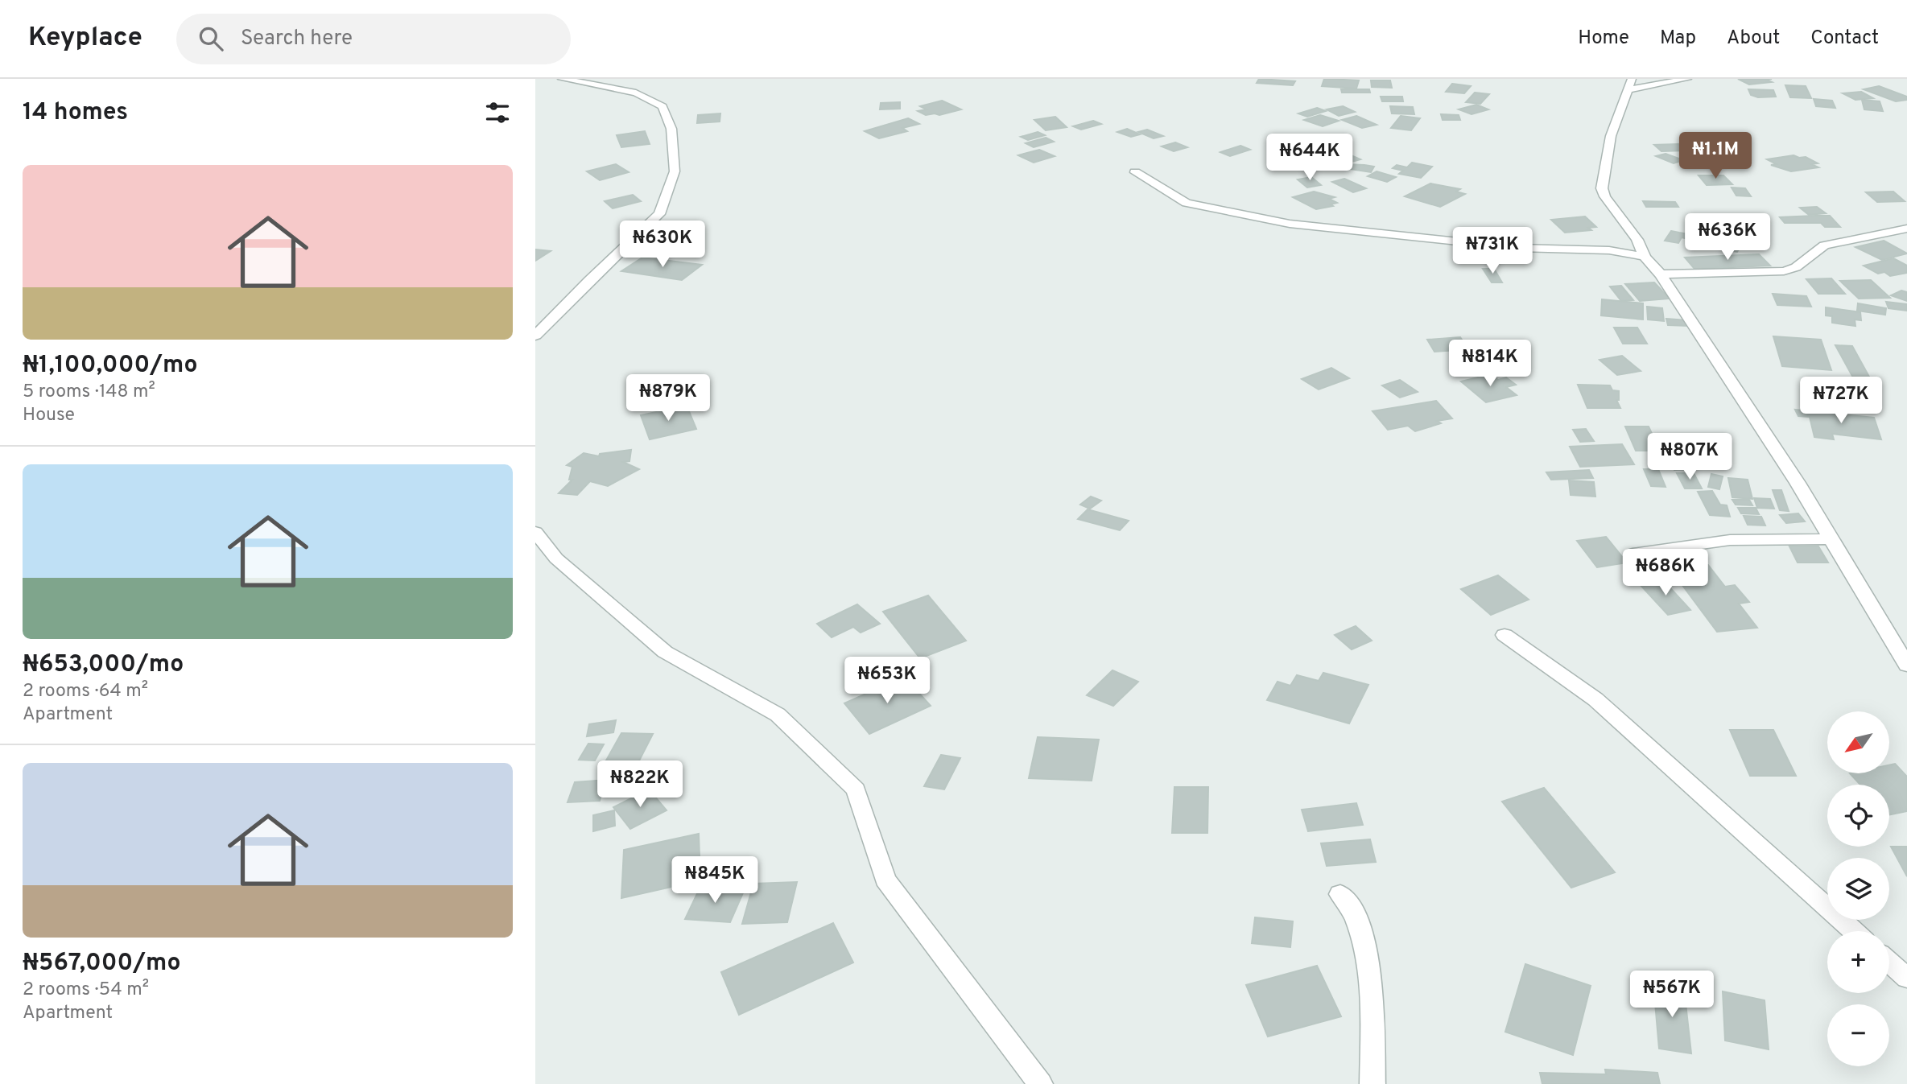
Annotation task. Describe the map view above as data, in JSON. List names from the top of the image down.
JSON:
{
  "north": "bottom left",
  "page": {
    "header": "Keyplace",
    "search": "Search here",
    "nav": [
      "Home",
      "Map",
      "About",
      "Contact"
    ],
    "heading": "14 homes",
    "price": [
      "₦1.1M",
      "₦644K",
      "₦636K",
      "₦630K",
      "₦731K",
      "₦814K",
      "₦879K",
      "₦727K",
      "₦807K",
      "₦686K",
      "₦653K",
      "₦822K",
      "₦845K",
      "₦567K"
    ],
    "list": [
      {
        "name": "₦1,100,000/mo",
        "note": "5 rooms · 148 m² · House"
      },
      {
        "name": "₦653,000/mo",
        "note": "2 rooms · 64 m² · Apartment"
      },
      {
        "name": "₦567,000/mo",
        "note": "2 rooms · 54 m² · Apartment"
      }
    ],
    "map_buttons": ["+", "−"]
  }
}
